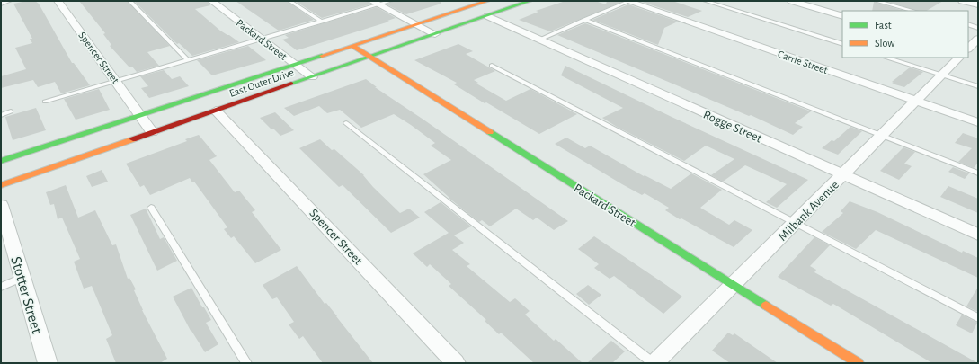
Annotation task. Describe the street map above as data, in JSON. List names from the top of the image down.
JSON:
{
  "streets": {
    "main road": ["Packard Street", "East Outer Drive"],
    "street": [
      "Spencer Street",
      "Carrie Street",
      "Rogge Street",
      "Milbank Avenue",
      "Stotter Street"
    ]
  },
  "crossings": [
    ["Packard Street", "East Outer Drive"],
    ["Packard Street", "Milbank Avenue"],
    ["Spencer Street", "East Outer Drive"],
    ["Carrie Street", "Milbank Avenue"],
    ["East Outer Drive", "Rogge Street"],
    ["Rogge Street", "Milbank Avenue"]
  ],
  "legend": ["Fast", "Slow"]
}
